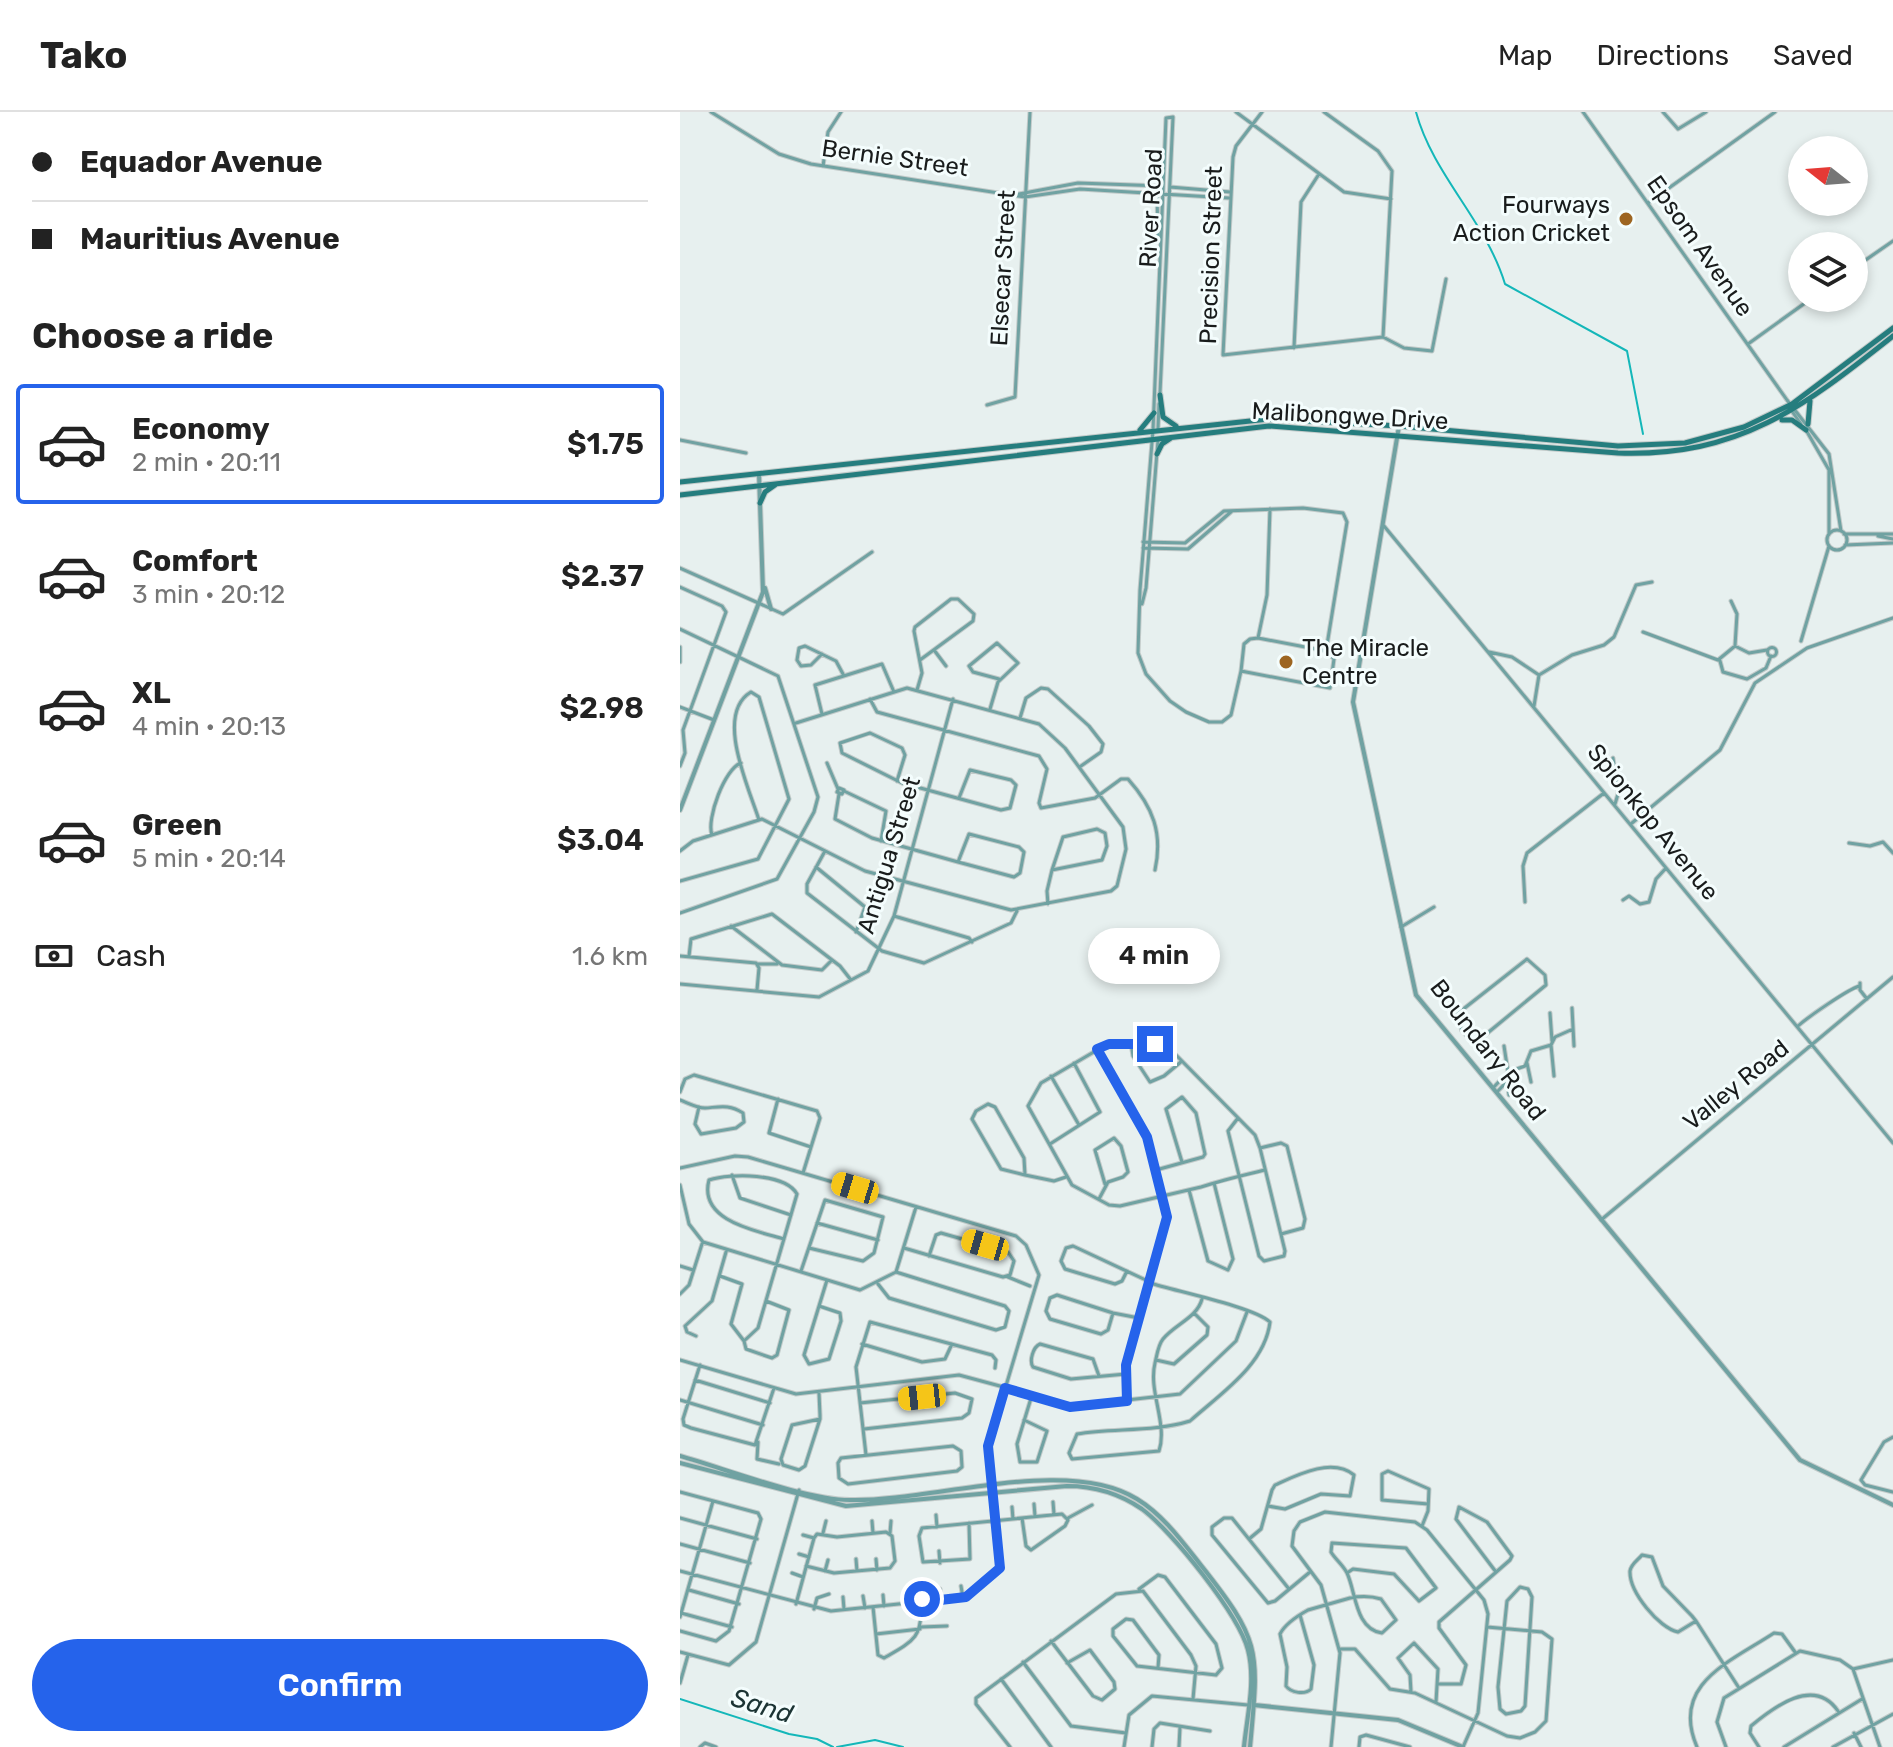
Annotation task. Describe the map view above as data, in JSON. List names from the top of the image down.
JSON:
{
  "streets": {
    "main road": ["Malibongwe Drive"],
    "street": [
      "Bernie Street",
      "River Road",
      "Epsom Avenue",
      "Precision Street",
      "Elsecar Street",
      "Spionkop Avenue",
      "Antigua Street",
      "Boundary Road",
      "Valley Road"
    ]
  },
  "crossings": [
    ["Bernie Street", "Elsecar Street"],
    ["River Road", "Malibongwe Drive"],
    ["Epsom Avenue", "Malibongwe Drive"],
    ["Malibongwe Drive", "Boundary Road"],
    ["Spionkop Avenue", "Boundary Road"],
    ["Spionkop Avenue", "Valley Road"],
    ["Boundary Road", "Valley Road"]
  ],
  "water": ["Sand"],
  "places": ["Fourways Action Cricket", "The Miracle Centre"],
  "north": "left",
  "page": {
    "header": "Tako",
    "nav": ["Map", "Directions", "Saved"],
    "banner": ["Equador Avenue", "Mauritius Avenue"],
    "heading": "Choose a ride",
    "list": [
      {
        "name": "Economy",
        "note": "2 min · 20:11",
        "value": "$1.75"
      },
      {
        "name": "Comfort",
        "note": "3 min · 20:12",
        "value": "$2.37"
      },
      {
        "name": "XL",
        "note": "4 min · 20:13",
        "value": "$2.98"
      },
      {
        "name": "Green",
        "note": "5 min · 20:14",
        "value": "$3.04"
      }
    ],
    "pay": ["Cash", "1.6 km"],
    "bubble": "4 min",
    "buttons": "Confirm"
  }
}
